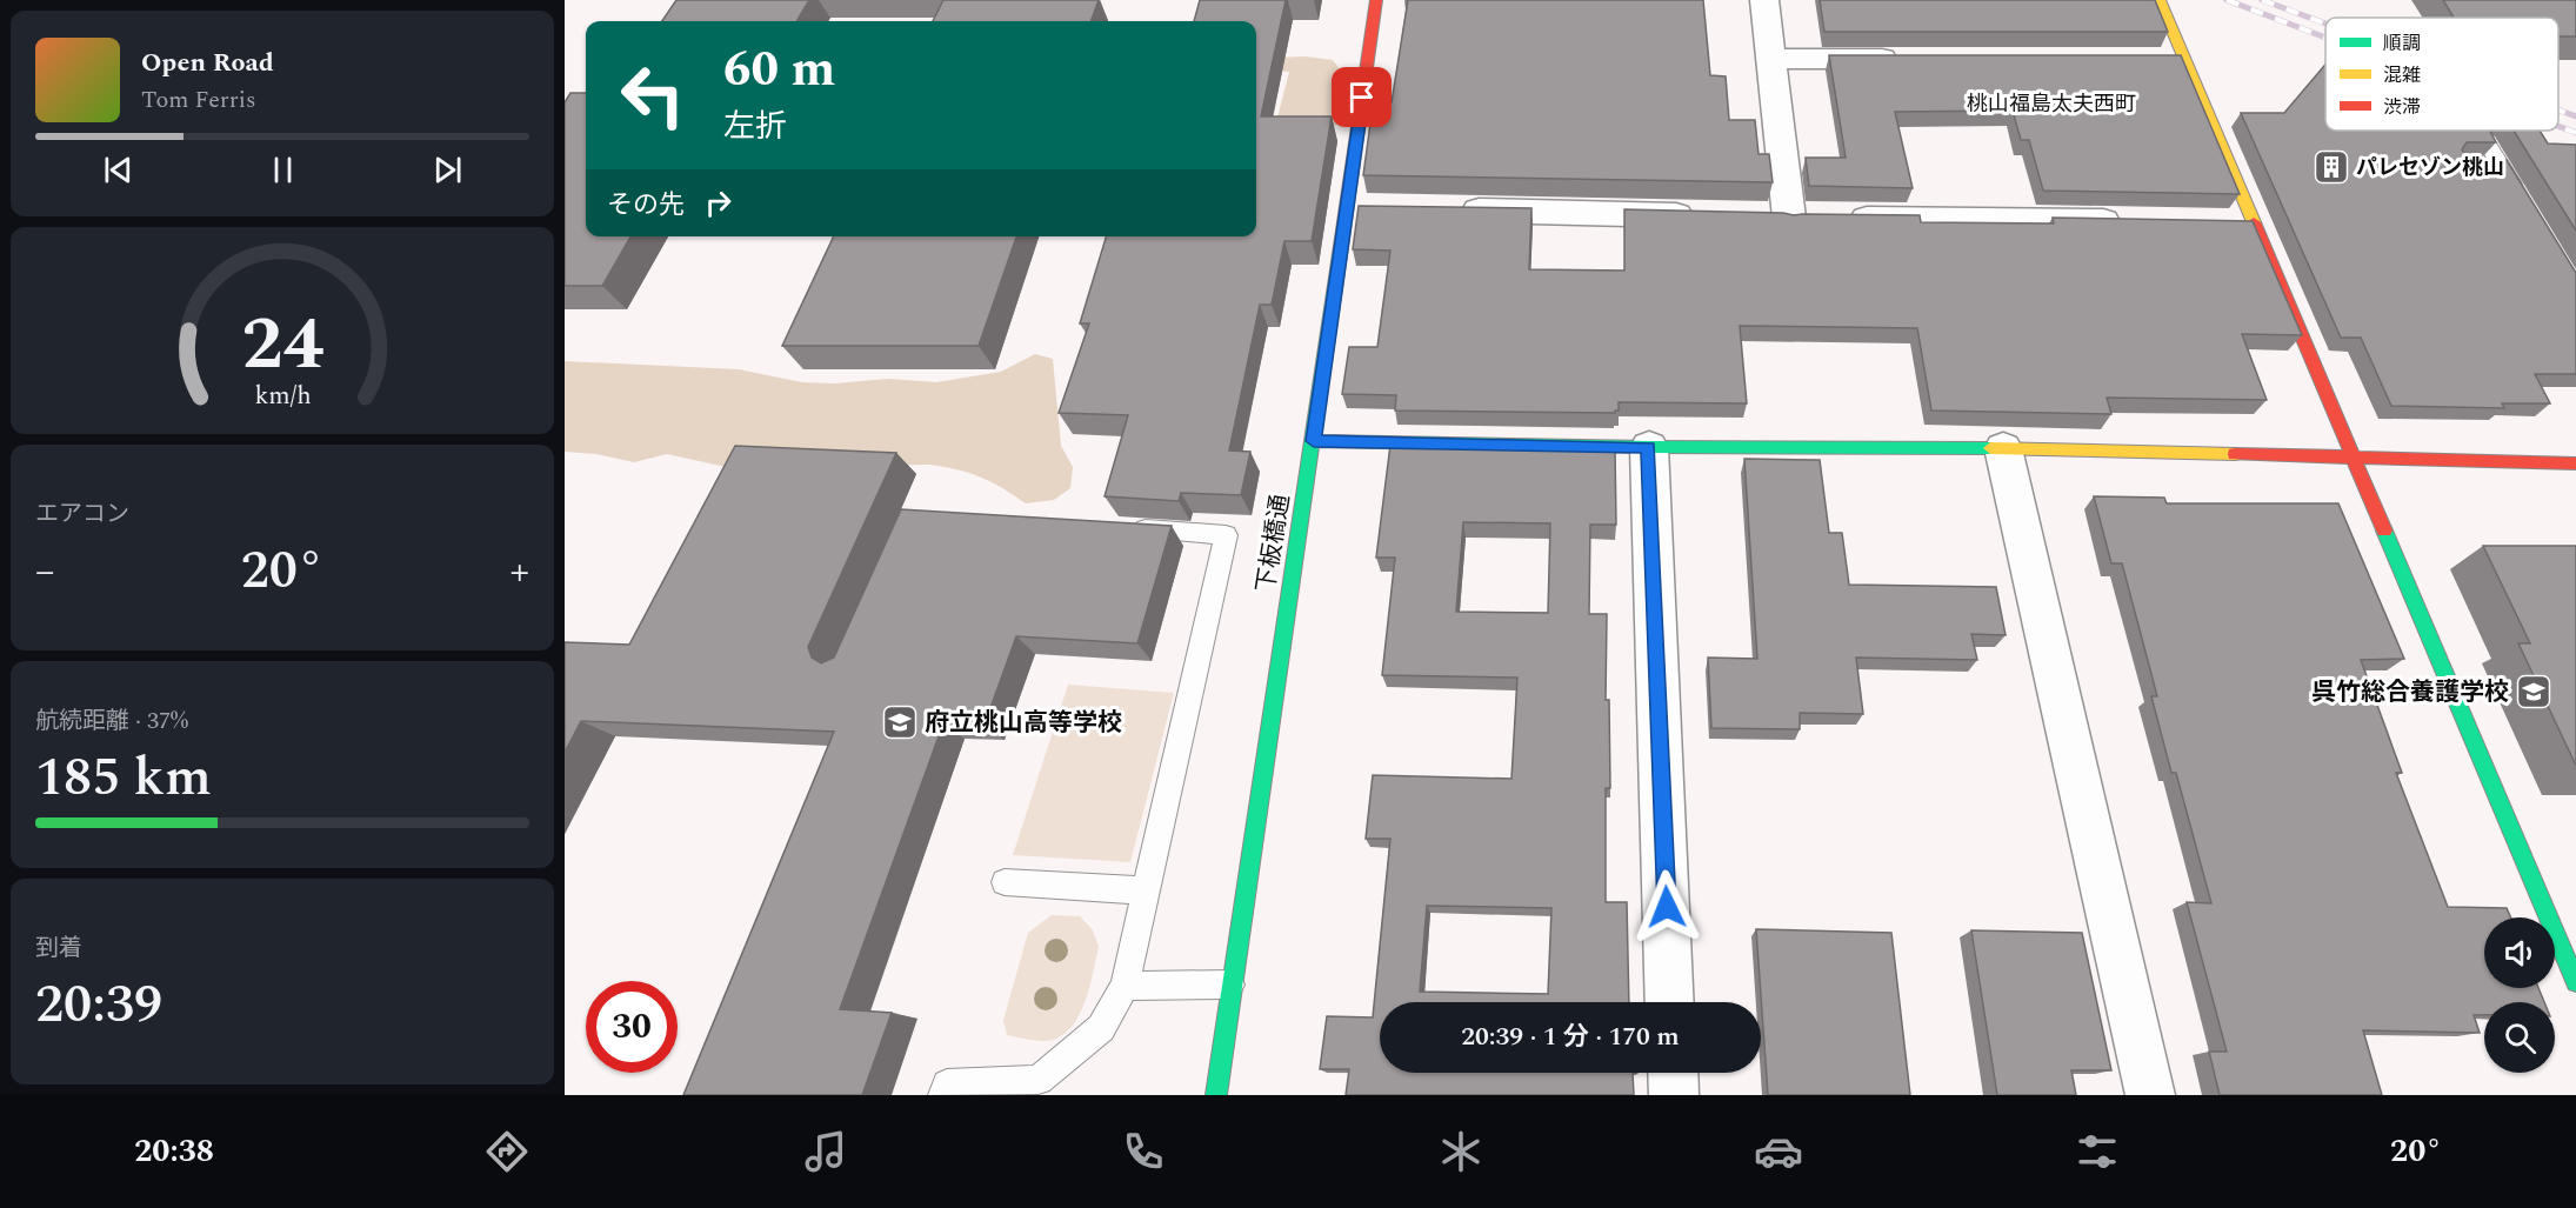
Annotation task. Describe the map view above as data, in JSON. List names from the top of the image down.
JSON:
{
  "streets": {
    "street": ["下板橋通"]
  },
  "districts": ["桃山福島太夫西町"],
  "places": {
    "building": ["パレセゾン桃山"],
    "school or university": ["呉竹総合養護学校", "府立桃山高等学校"]
  },
  "legend": ["順調", "混雑", "渋滞"],
  "page": {
    "turn": ["60 m", "左折"],
    "song": ["Open Road", "Tom Ferris"],
    "then": "その先",
    "tile": [
      "エアコン",
      ["航続距離 · 37%", "185 km"],
      ["到着", "20:39"]
    ],
    "heat": ["−", "20°", "+"],
    "limit": "30",
    "trip": "20:39 · 1 分 · 170 m",
    "tabs": ["20:38", "20°"],
    "gauge": ["24", "km/h"]
  }
}
